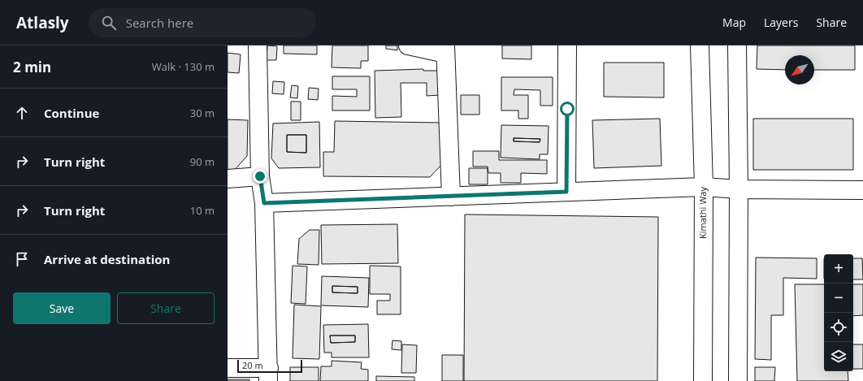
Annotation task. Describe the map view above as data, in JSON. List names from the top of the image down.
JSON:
{
  "streets": {
    "street": ["Kimathi Way"]
  },
  "scale_bar": "20 m",
  "north": "bottom left",
  "page": {
    "header": "Atlasly",
    "search": "Search here",
    "nav": ["Map", "Layers", "Share"],
    "heading": ["2 min", "Walk · 130 m"],
    "list": [
      ["Continue", "30 m"],
      ["Turn right", "90 m"],
      ["Turn right", "10 m"],
      "Arrive at destination"
    ],
    "map_buttons": ["+", "−"],
    "buttons": ["Save", "Share"],
    "scale": "20 m"
  }
}
